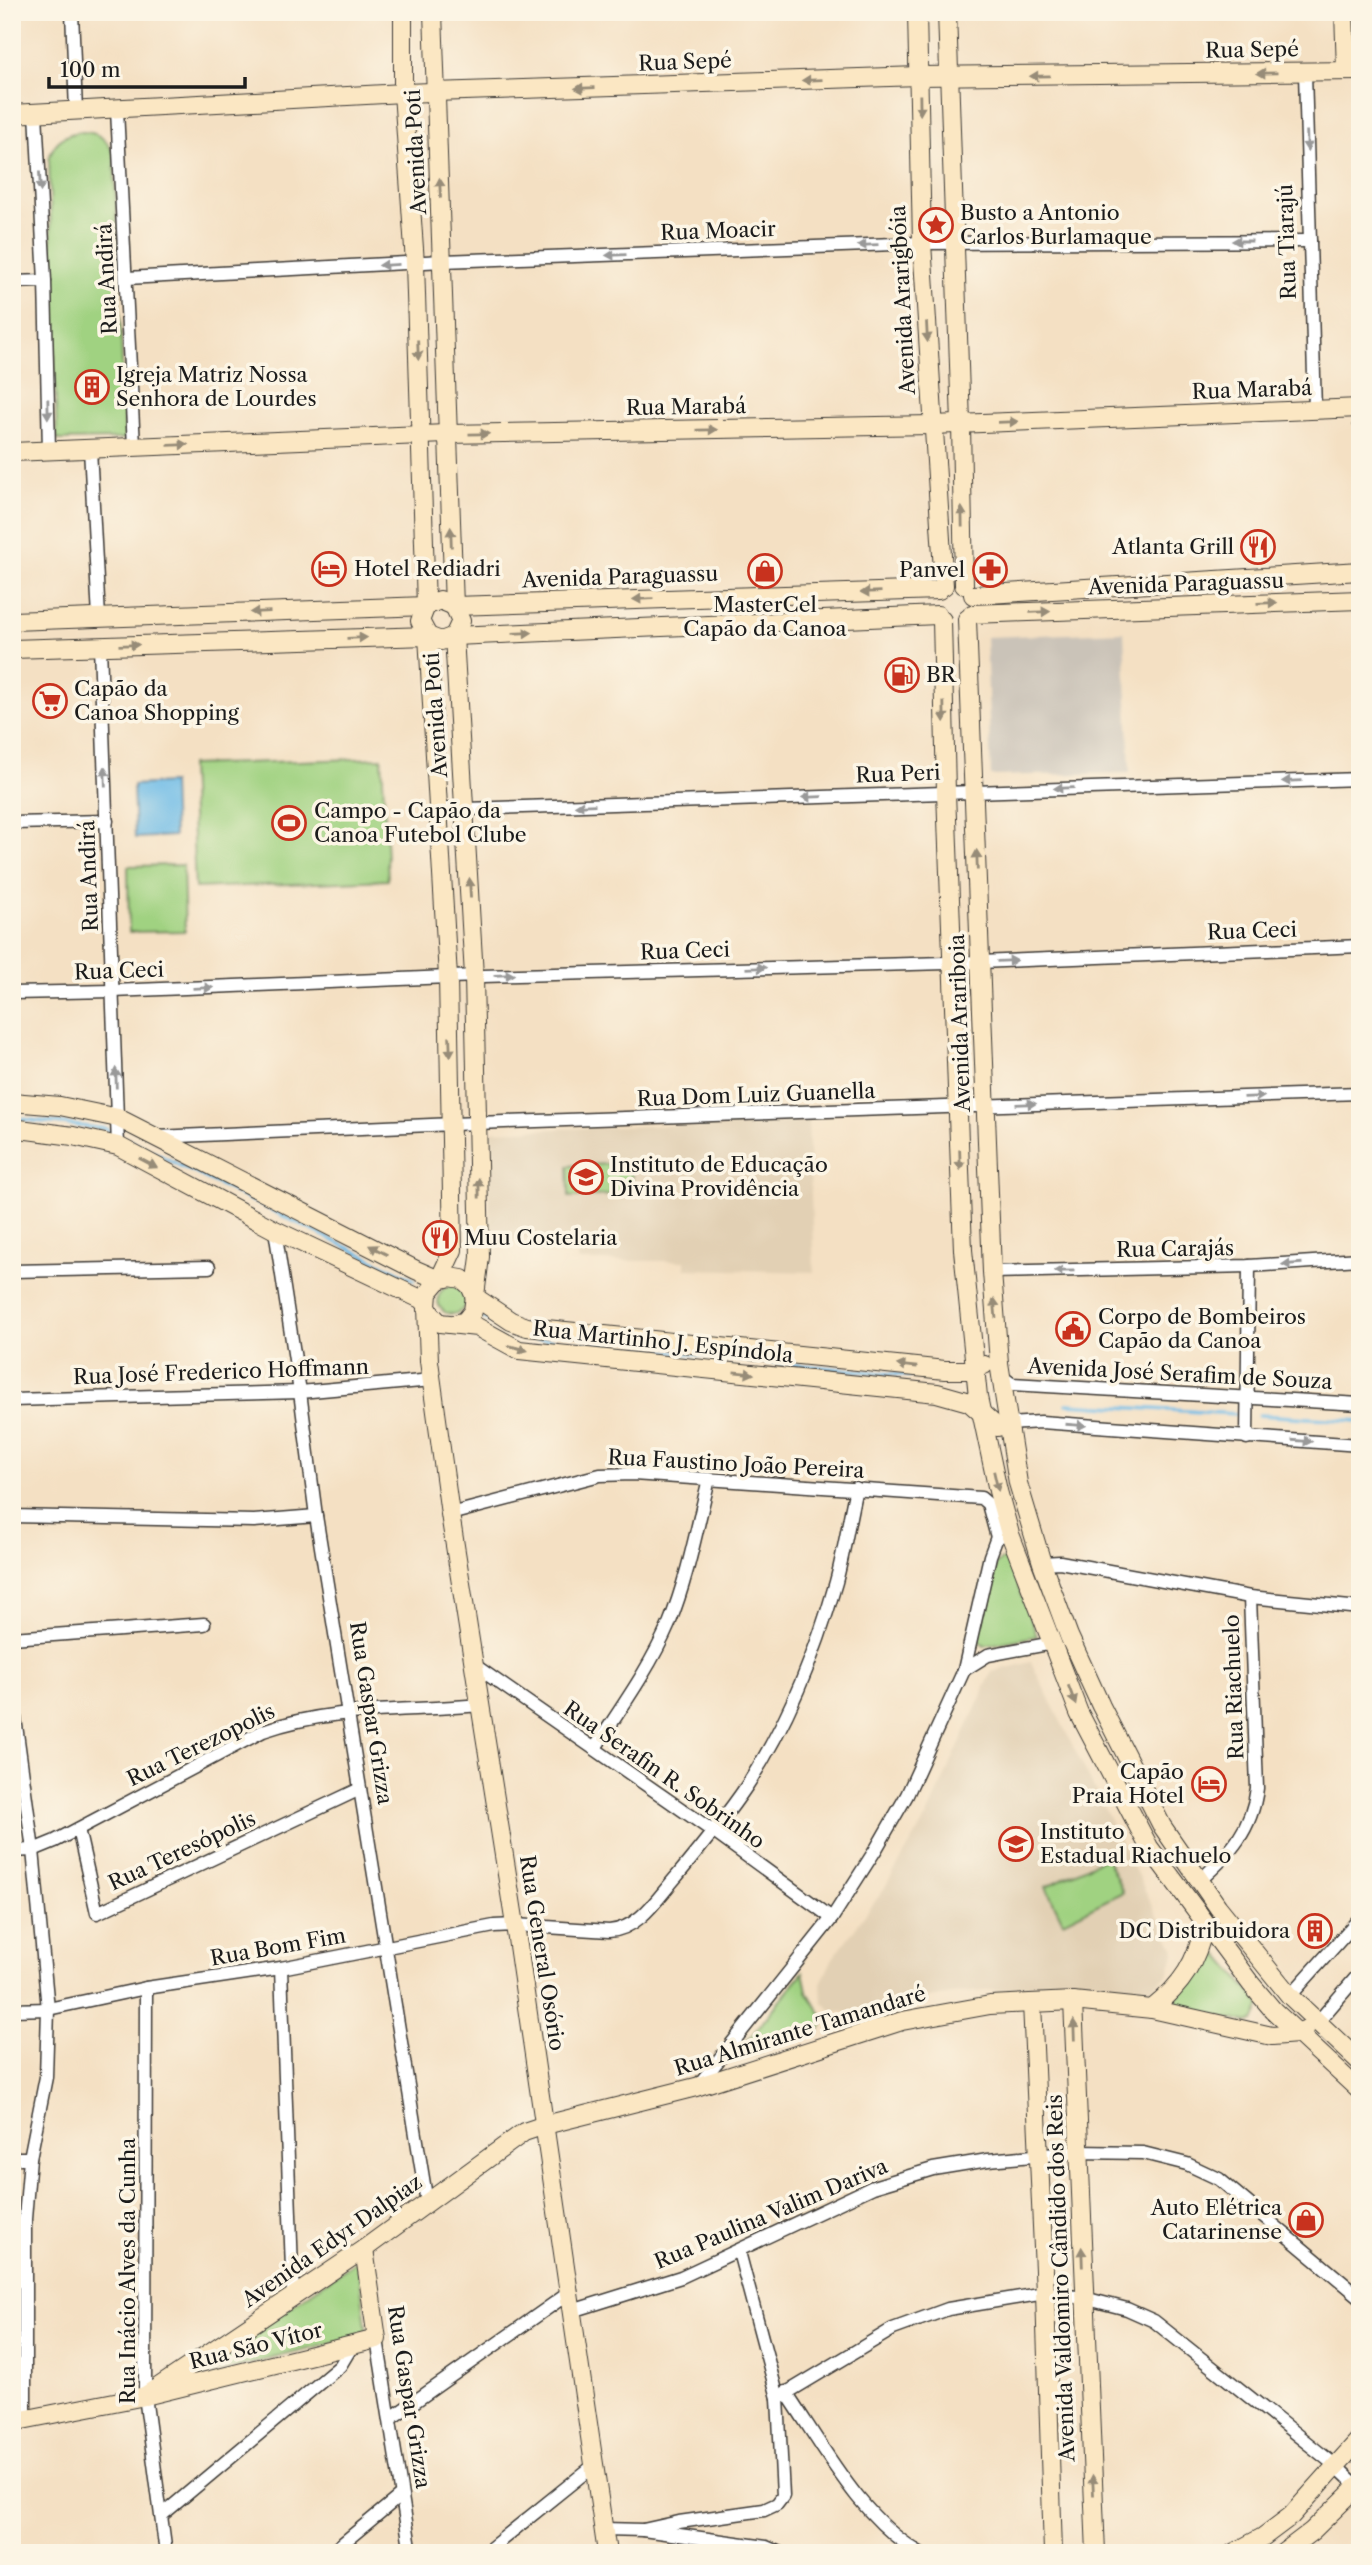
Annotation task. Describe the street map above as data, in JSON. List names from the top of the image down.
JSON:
{
  "streets": {
    "main road": [
      "Rua Sepé",
      "Avenida Poti",
      "Avenida Ararigbóia",
      "Rua Marabá",
      "Avenida Paraguassu",
      "Avenida Arariboia",
      "Rua Martinho J. Espíndola",
      "Rua Gaspar Grizza",
      "Rua General Osório",
      "Rua Almirante Tamandaré",
      "Avenida Edyr Dalpiaz",
      "Avenida Valdomiro Cândido dos Reis",
      "Rua São Vítor"
    ],
    "street": [
      "Rua Moacir",
      "Rua Tiarajú",
      "Rua Andirá",
      "Rua Peri",
      "Rua Ceci",
      "Rua Dom Luiz Guanella",
      "Rua Carajás",
      "Rua José Frederico Hoffmann",
      "Avenida José Serafim de Souza",
      "Rua Faustino João Pereira",
      "Rua Riachuelo",
      "Rua Terezopolis",
      "Rua Serafin R. Sobrinho",
      "Rua Teresópolis",
      "Rua Bom Fim",
      "Rua Paulina Valim Dariva",
      "Rua Inácio Alves da Cunha"
    ]
  },
  "crossings": [
    ["Rua Sepé", "Avenida Poti"],
    ["Rua Sepé", "Rua Tiarajú"],
    ["Rua Sepé", "Rua Andirá"],
    ["Rua Sepé", "Avenida Ararigbóia"],
    ["Avenida Poti", "Rua Moacir"],
    ["Avenida Poti", "Rua Marabá"],
    ["Avenida Poti", "Avenida Paraguassu"],
    ["Avenida Poti", "Rua Peri"],
    ["Avenida Poti", "Rua Ceci"],
    ["Avenida Poti", "Rua Dom Luiz Guanella"],
    ["Avenida Poti", "Rua Martinho J. Espíndola"],
    ["Avenida Poti", "Rua General Osório"],
    ["Rua Moacir", "Rua Tiarajú"],
    ["Rua Moacir", "Rua Andirá"],
    ["Rua Moacir", "Avenida Ararigbóia"],
    ["Rua Tiarajú", "Rua Marabá"],
    ["Rua Andirá", "Rua Marabá"],
    ["Rua Andirá", "Rua Ceci"],
    ["Rua Andirá", "Rua Martinho J. Espíndola"],
    ["Avenida Ararigbóia", "Rua Marabá"],
    ["Avenida Ararigbóia", "Avenida Paraguassu"],
    ["Avenida Ararigbóia", "Avenida Arariboia"],
    ["Avenida Paraguassu", "Avenida Arariboia"],
    ["Rua Peri", "Avenida Arariboia"],
    ["Rua Ceci", "Avenida Arariboia"],
    ["Avenida Arariboia", "Rua Dom Luiz Guanella"],
    ["Avenida Arariboia", "Rua Carajás"],
    ["Avenida Arariboia", "Rua Martinho J. Espíndola"],
    ["Avenida Arariboia", "Avenida José Serafim de Souza"],
    ["Avenida Arariboia", "Rua Faustino João Pereira"],
    ["Avenida Arariboia", "Rua Riachuelo"],
    ["Avenida Arariboia", "Rua Almirante Tamandaré"],
    ["Rua Dom Luiz Guanella", "Rua Martinho J. Espíndola"],
    ["Rua Martinho J. Espíndola", "Rua Gaspar Grizza"],
    ["Rua Martinho J. Espíndola", "Rua General Osório"],
    ["Rua José Frederico Hoffmann", "Rua Gaspar Grizza"],
    ["Rua José Frederico Hoffmann", "Rua General Osório"],
    ["Rua Faustino João Pereira", "Rua Bom Fim"],
    ["Rua Faustino João Pereira", "Rua General Osório"],
    ["Rua Gaspar Grizza", "Rua Terezopolis"],
    ["Rua Gaspar Grizza", "Rua Teresópolis"],
    ["Rua Gaspar Grizza", "Rua Bom Fim"],
    ["Rua Gaspar Grizza", "Rua Paulina Valim Dariva"],
    ["Rua Gaspar Grizza", "Avenida Edyr Dalpiaz"],
    ["Rua Gaspar Grizza", "Rua São Vítor"],
    ["Rua Terezopolis", "Rua Teresópolis"],
    ["Rua Terezopolis", "Rua General Osório"],
    ["Rua Serafin R. Sobrinho", "Rua Bom Fim"],
    ["Rua Serafin R. Sobrinho", "Rua General Osório"],
    ["Rua Bom Fim", "Rua General Osório"],
    ["Rua Bom Fim", "Rua Inácio Alves da Cunha"],
    ["Rua General Osório", "Rua Almirante Tamandaré"],
    ["Rua General Osório", "Rua Paulina Valim Dariva"],
    ["Rua General Osório", "Avenida Edyr Dalpiaz"],
    ["Rua Almirante Tamandaré", "Avenida Edyr Dalpiaz"],
    ["Rua Almirante Tamandaré", "Avenida Valdomiro Cândido dos Reis"],
    ["Rua Paulina Valim Dariva", "Avenida Valdomiro Cândido dos Reis"],
    ["Avenida Edyr Dalpiaz", "Rua Inácio Alves da Cunha"],
    ["Avenida Edyr Dalpiaz", "Rua São Vítor"],
    ["Rua Inácio Alves da Cunha", "Rua São Vítor"]
  ],
  "one_way": [
    "Rua Sepé",
    "Rua Moacir",
    "Rua Tiarajú",
    "Rua Andirá",
    "Rua Marabá",
    "Rua Peri",
    "Rua Ceci",
    "Rua Carajás"
  ],
  "places": {
    "place": ["Busto a Antonio Carlos Burlamaque"],
    "building": ["Igreja Matriz Nossa Senhora de Lourdes", "DC Distribuidora"],
    "restaurant": ["Atlanta Grill", "Muu Costelaria"],
    "hotel": ["Hotel Rediadri", "Capão Praia Hotel"],
    "pharmacy": ["Panvel"],
    "shop": ["MasterCel Capão da Canoa", "Auto Elétrica Catarinense"],
    "fuel station": ["BR"],
    "supermarket": ["Capão da Canoa Shopping"],
    "sports": ["Campo - Capão da Canoa Futebol Clube"],
    "school or university": ["Instituto de Educação Divina Providência", "Instituto Estadual Riachuelo"],
    "public building": ["Corpo de Bombeiros Capão da Canoa"]
  },
  "scale_bar": "100 m"
}
